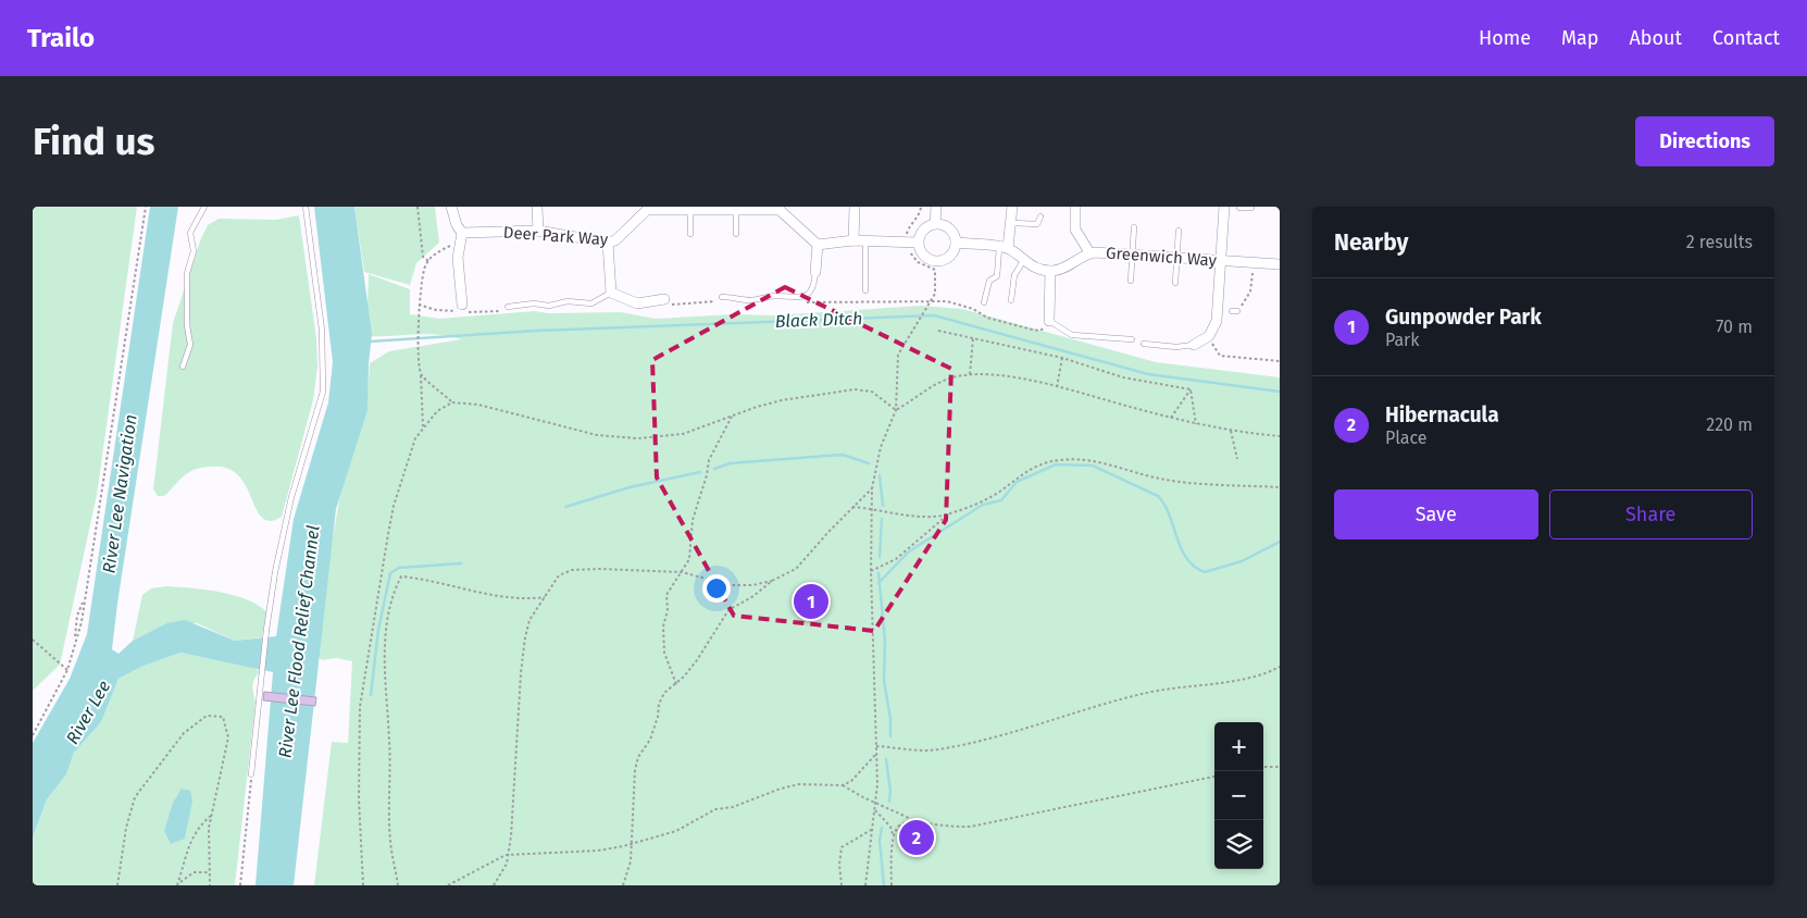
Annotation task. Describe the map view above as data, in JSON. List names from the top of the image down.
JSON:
{
  "streets": {
    "street": ["Deer Park Way", "Greenwich Way"]
  },
  "water": [
    "Black Ditch",
    "River Lee Navigation",
    "River Lee Flood Relief Channel",
    "River Lee"
  ],
  "page": {
    "header": "Trailo",
    "nav": [
      "Home",
      "Map",
      "About",
      "Contact"
    ],
    "buttons": [
      "Directions",
      ["Save", "Share"]
    ],
    "title": "Find us",
    "heading": ["Nearby", "2 results"],
    "list": [
      {
        "mark": "1",
        "name": "Gunpowder Park",
        "note": "Park",
        "value": "70 m"
      },
      {
        "mark": "2",
        "name": "Hibernacula",
        "note": "Place",
        "value": "220 m"
      }
    ],
    "pins": ["1", "2"],
    "map_buttons": ["+", "−"]
  }
}
